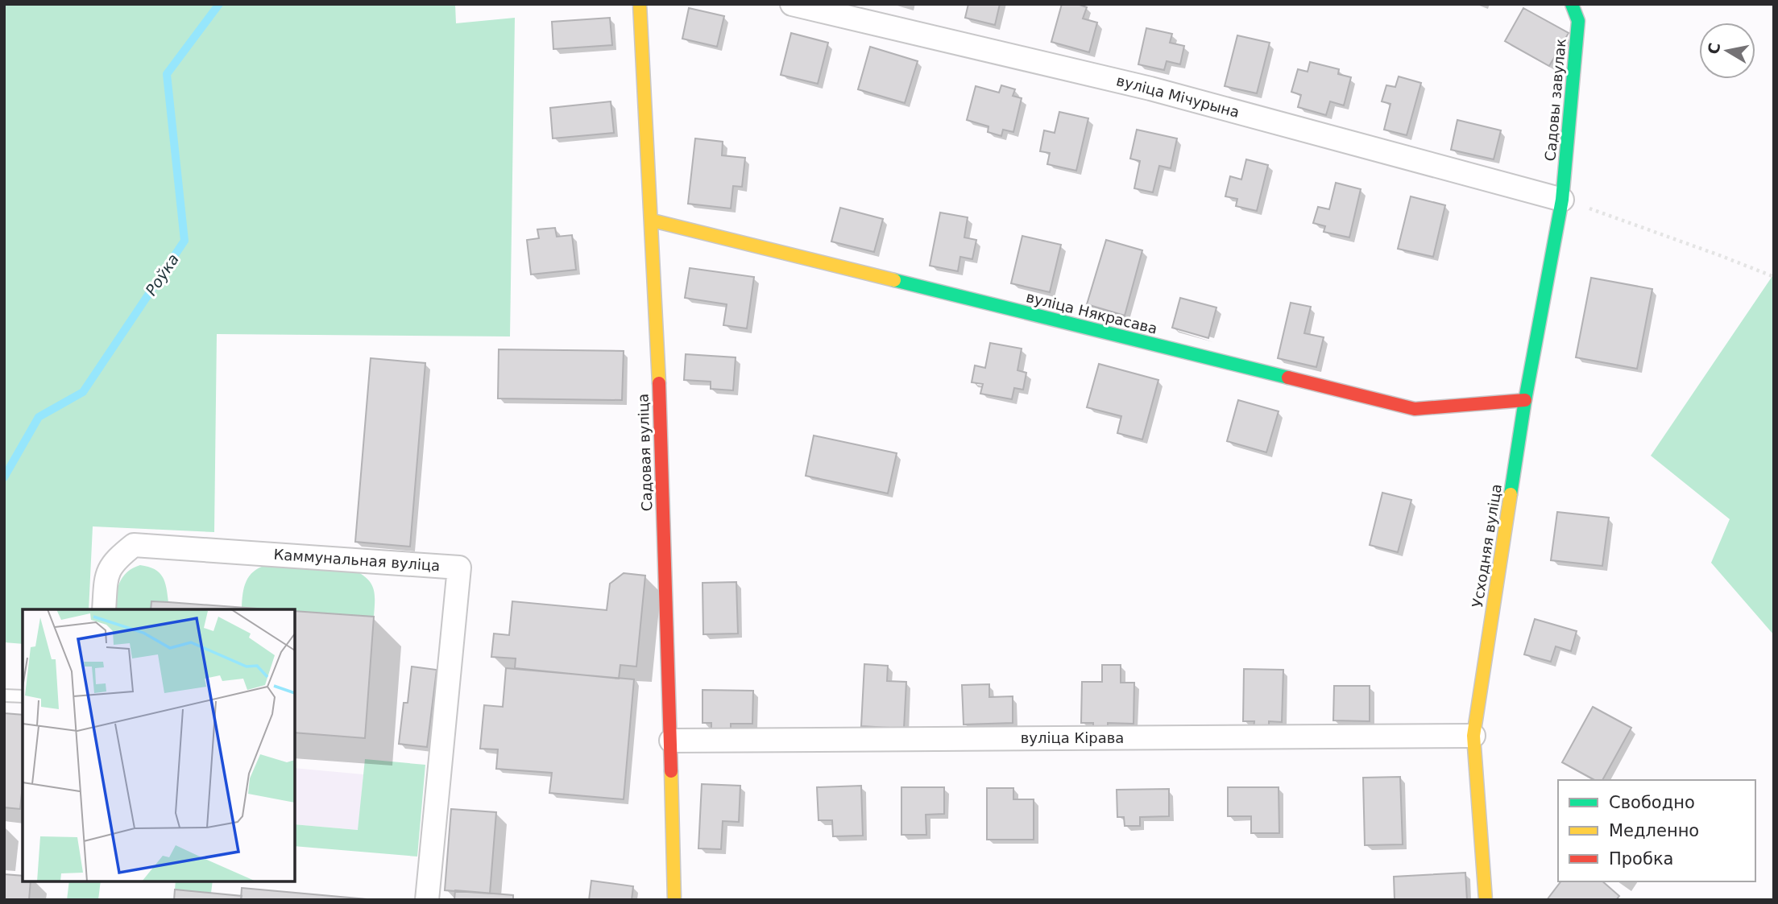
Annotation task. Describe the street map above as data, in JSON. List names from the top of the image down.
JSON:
{
  "streets": {
    "street": [
      "вуліца Мічурына",
      "Садовы завулак",
      "вуліца Някрасава",
      "Садовая вуліца",
      "Усходняя вуліца",
      "Каммунальная вуліца",
      "вуліца Кірава"
    ]
  },
  "crossings": [
    ["вуліца Мічурына", "Садовы завулак"],
    ["вуліца Мічурына", "Усходняя вуліца"],
    ["Садовы завулак", "Усходняя вуліца"],
    ["вуліца Някрасава", "Садовая вуліца"],
    ["вуліца Някрасава", "Усходняя вуліца"],
    ["Садовая вуліца", "вуліца Кірава"],
    ["Усходняя вуліца", "вуліца Кірава"]
  ],
  "water": ["Роўка"],
  "legend": ["Свободно", "Медленно", "Пробка"],
  "north": "left"
}
